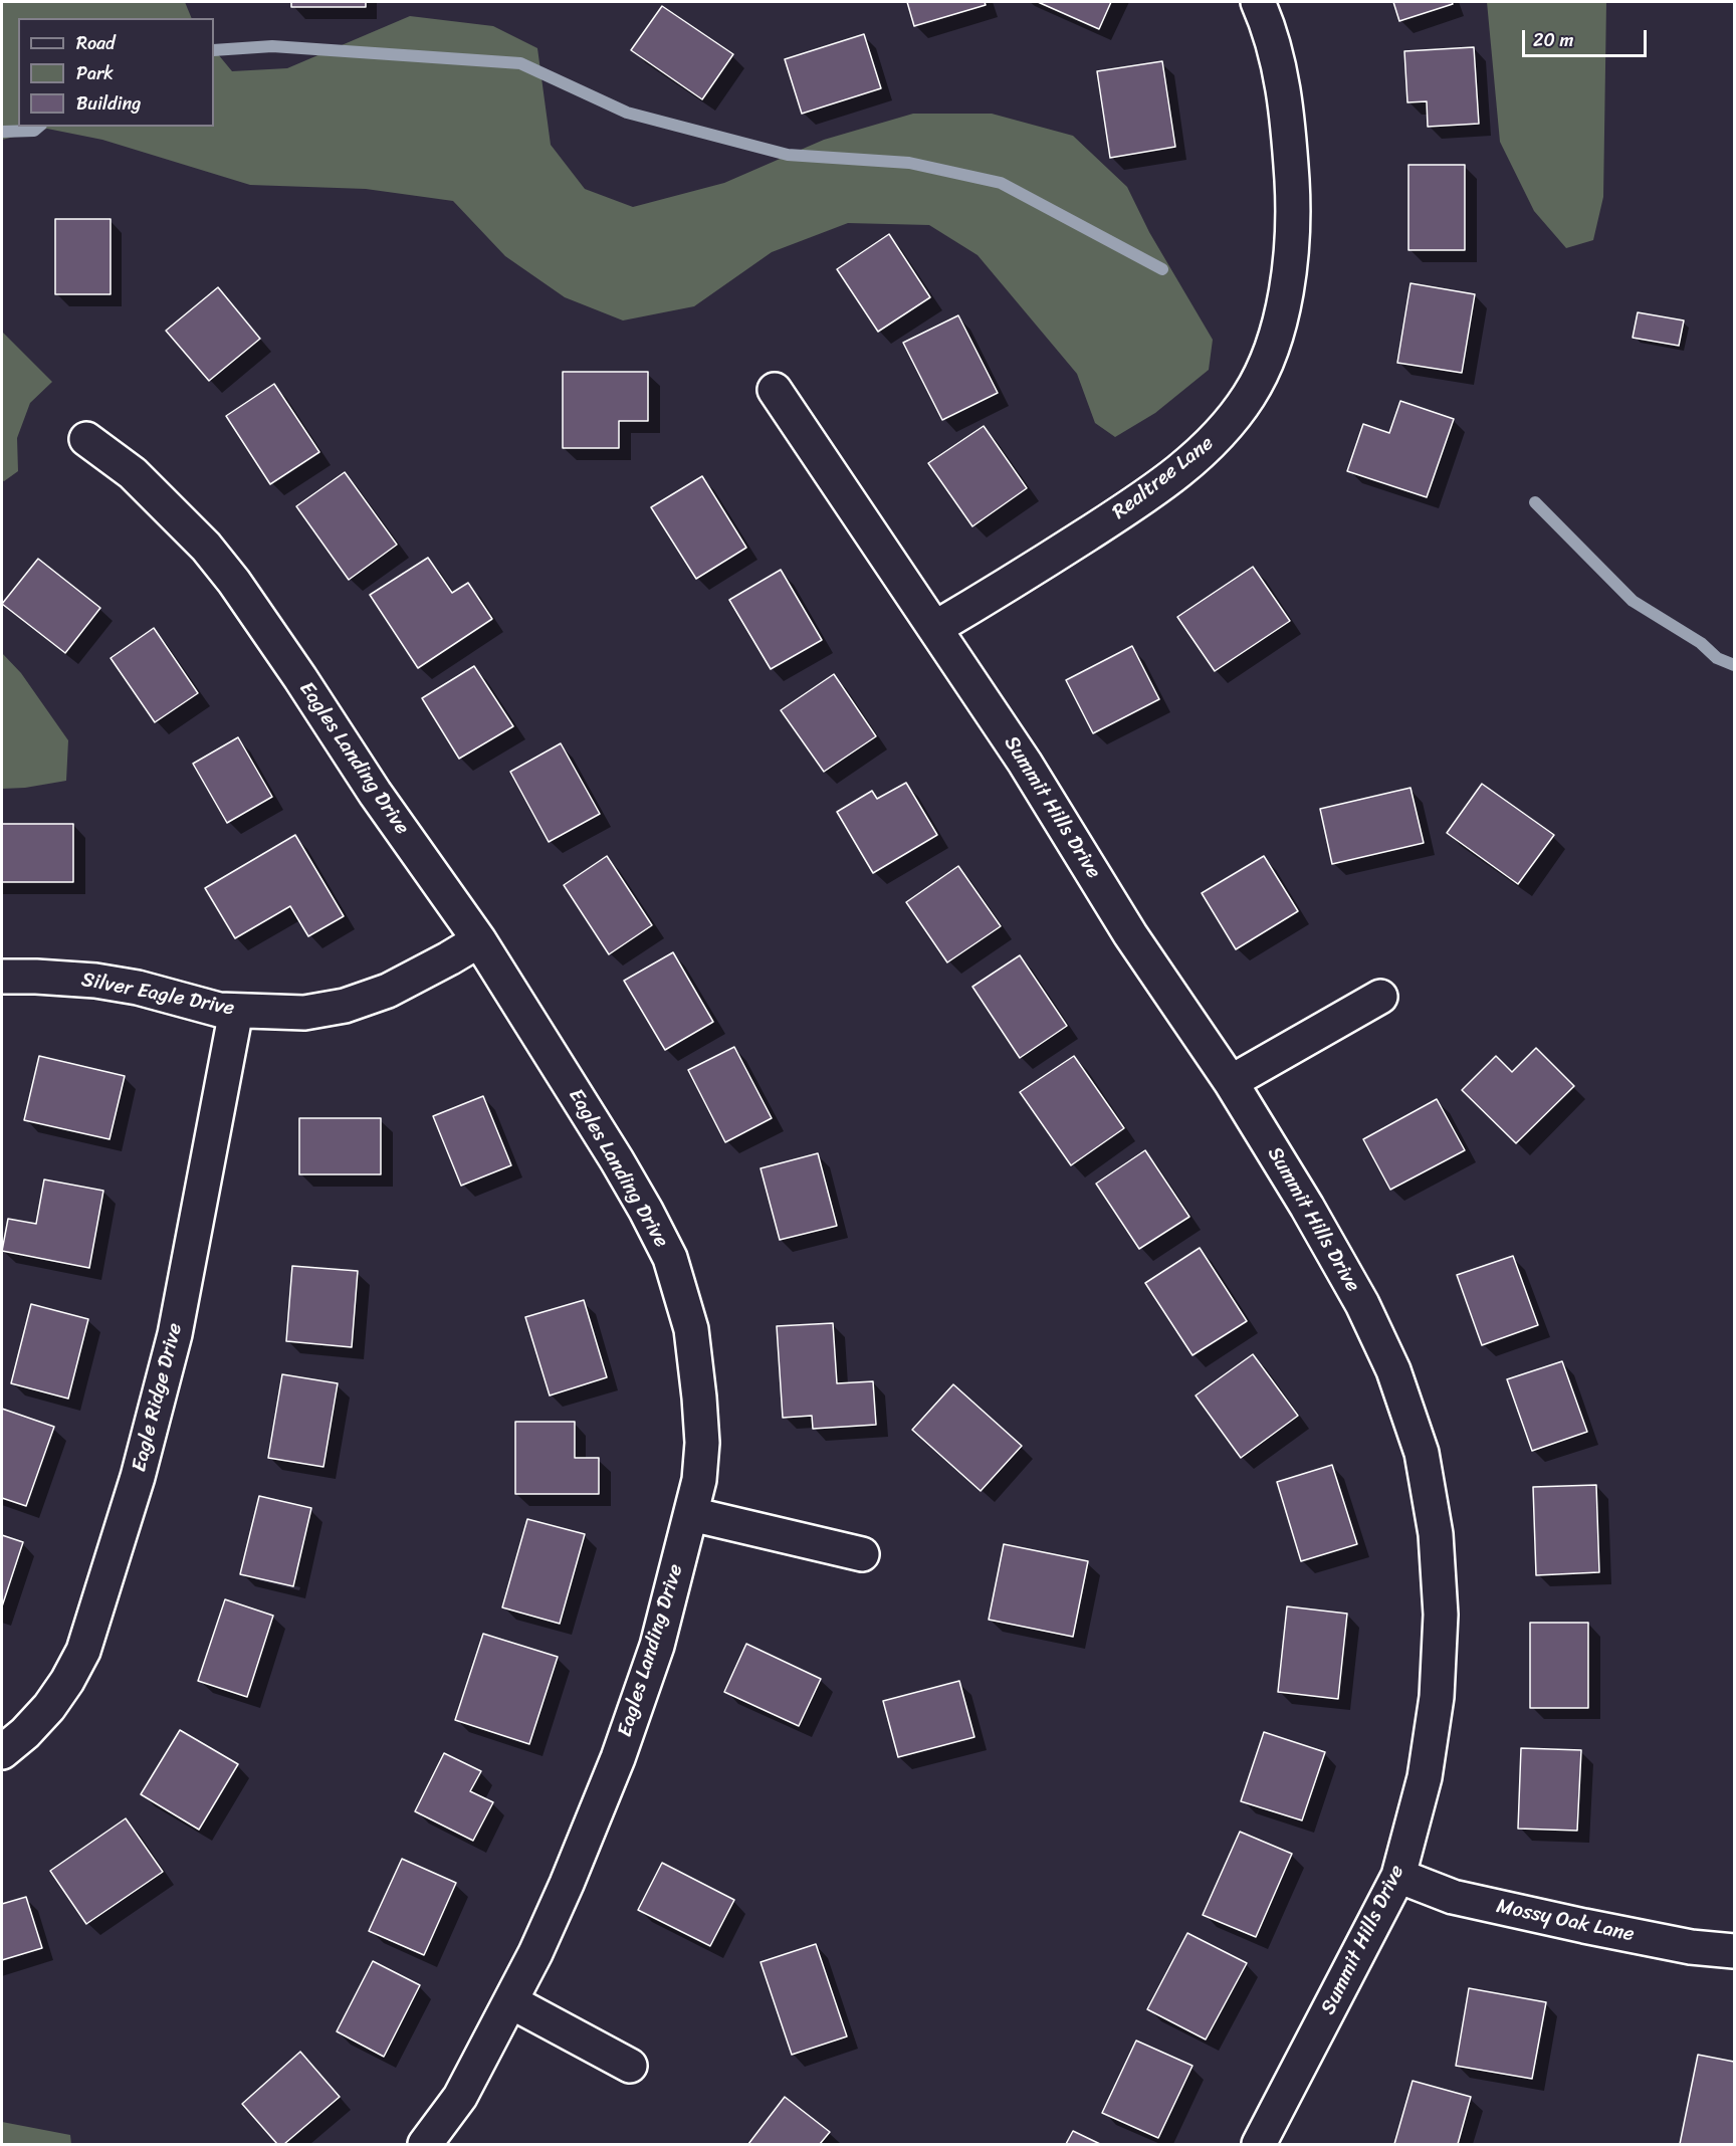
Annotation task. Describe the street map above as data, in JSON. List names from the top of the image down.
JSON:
{
  "streets": {
    "street": [
      "Realtree Lane",
      "Eagles Landing Drive",
      "Summit Hills Drive",
      "Silver Eagle Drive",
      "Eagle Ridge Drive",
      "Mossy Oak Lane"
    ]
  },
  "crossings": [
    ["Realtree Lane", "Summit Hills Drive"],
    ["Eagles Landing Drive", "Silver Eagle Drive"],
    ["Summit Hills Drive", "Mossy Oak Lane"],
    ["Silver Eagle Drive", "Eagle Ridge Drive"]
  ],
  "legend": ["Road", "Park", "Building"],
  "scale_bar": "20 m"
}
